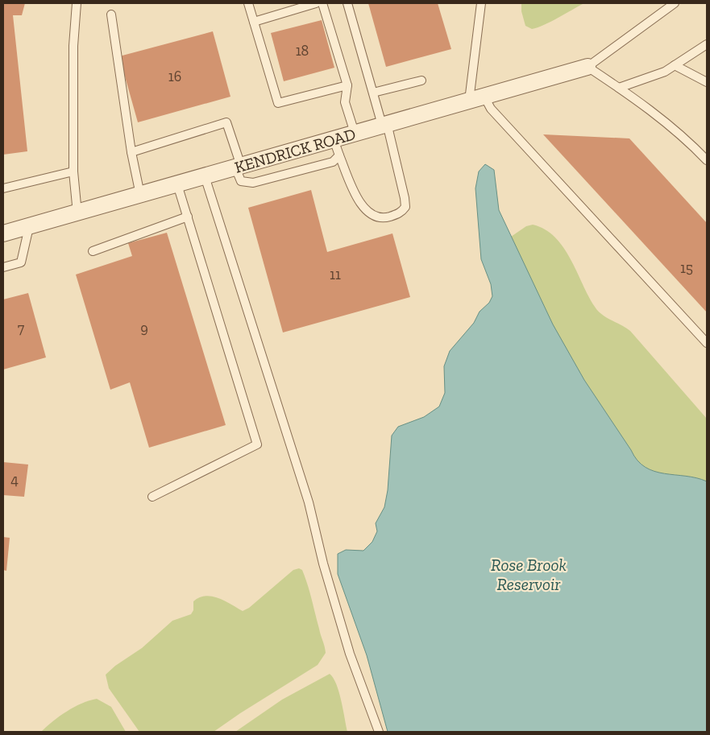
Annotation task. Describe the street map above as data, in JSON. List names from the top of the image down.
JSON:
{
  "streets": {
    "street": ["KENDRICK ROAD"]
  },
  "water": ["Rose Brook Reservoir"],
  "house_numbers": [
    "18",
    "16",
    "15",
    "11",
    "7",
    "9",
    "4"
  ]
}
